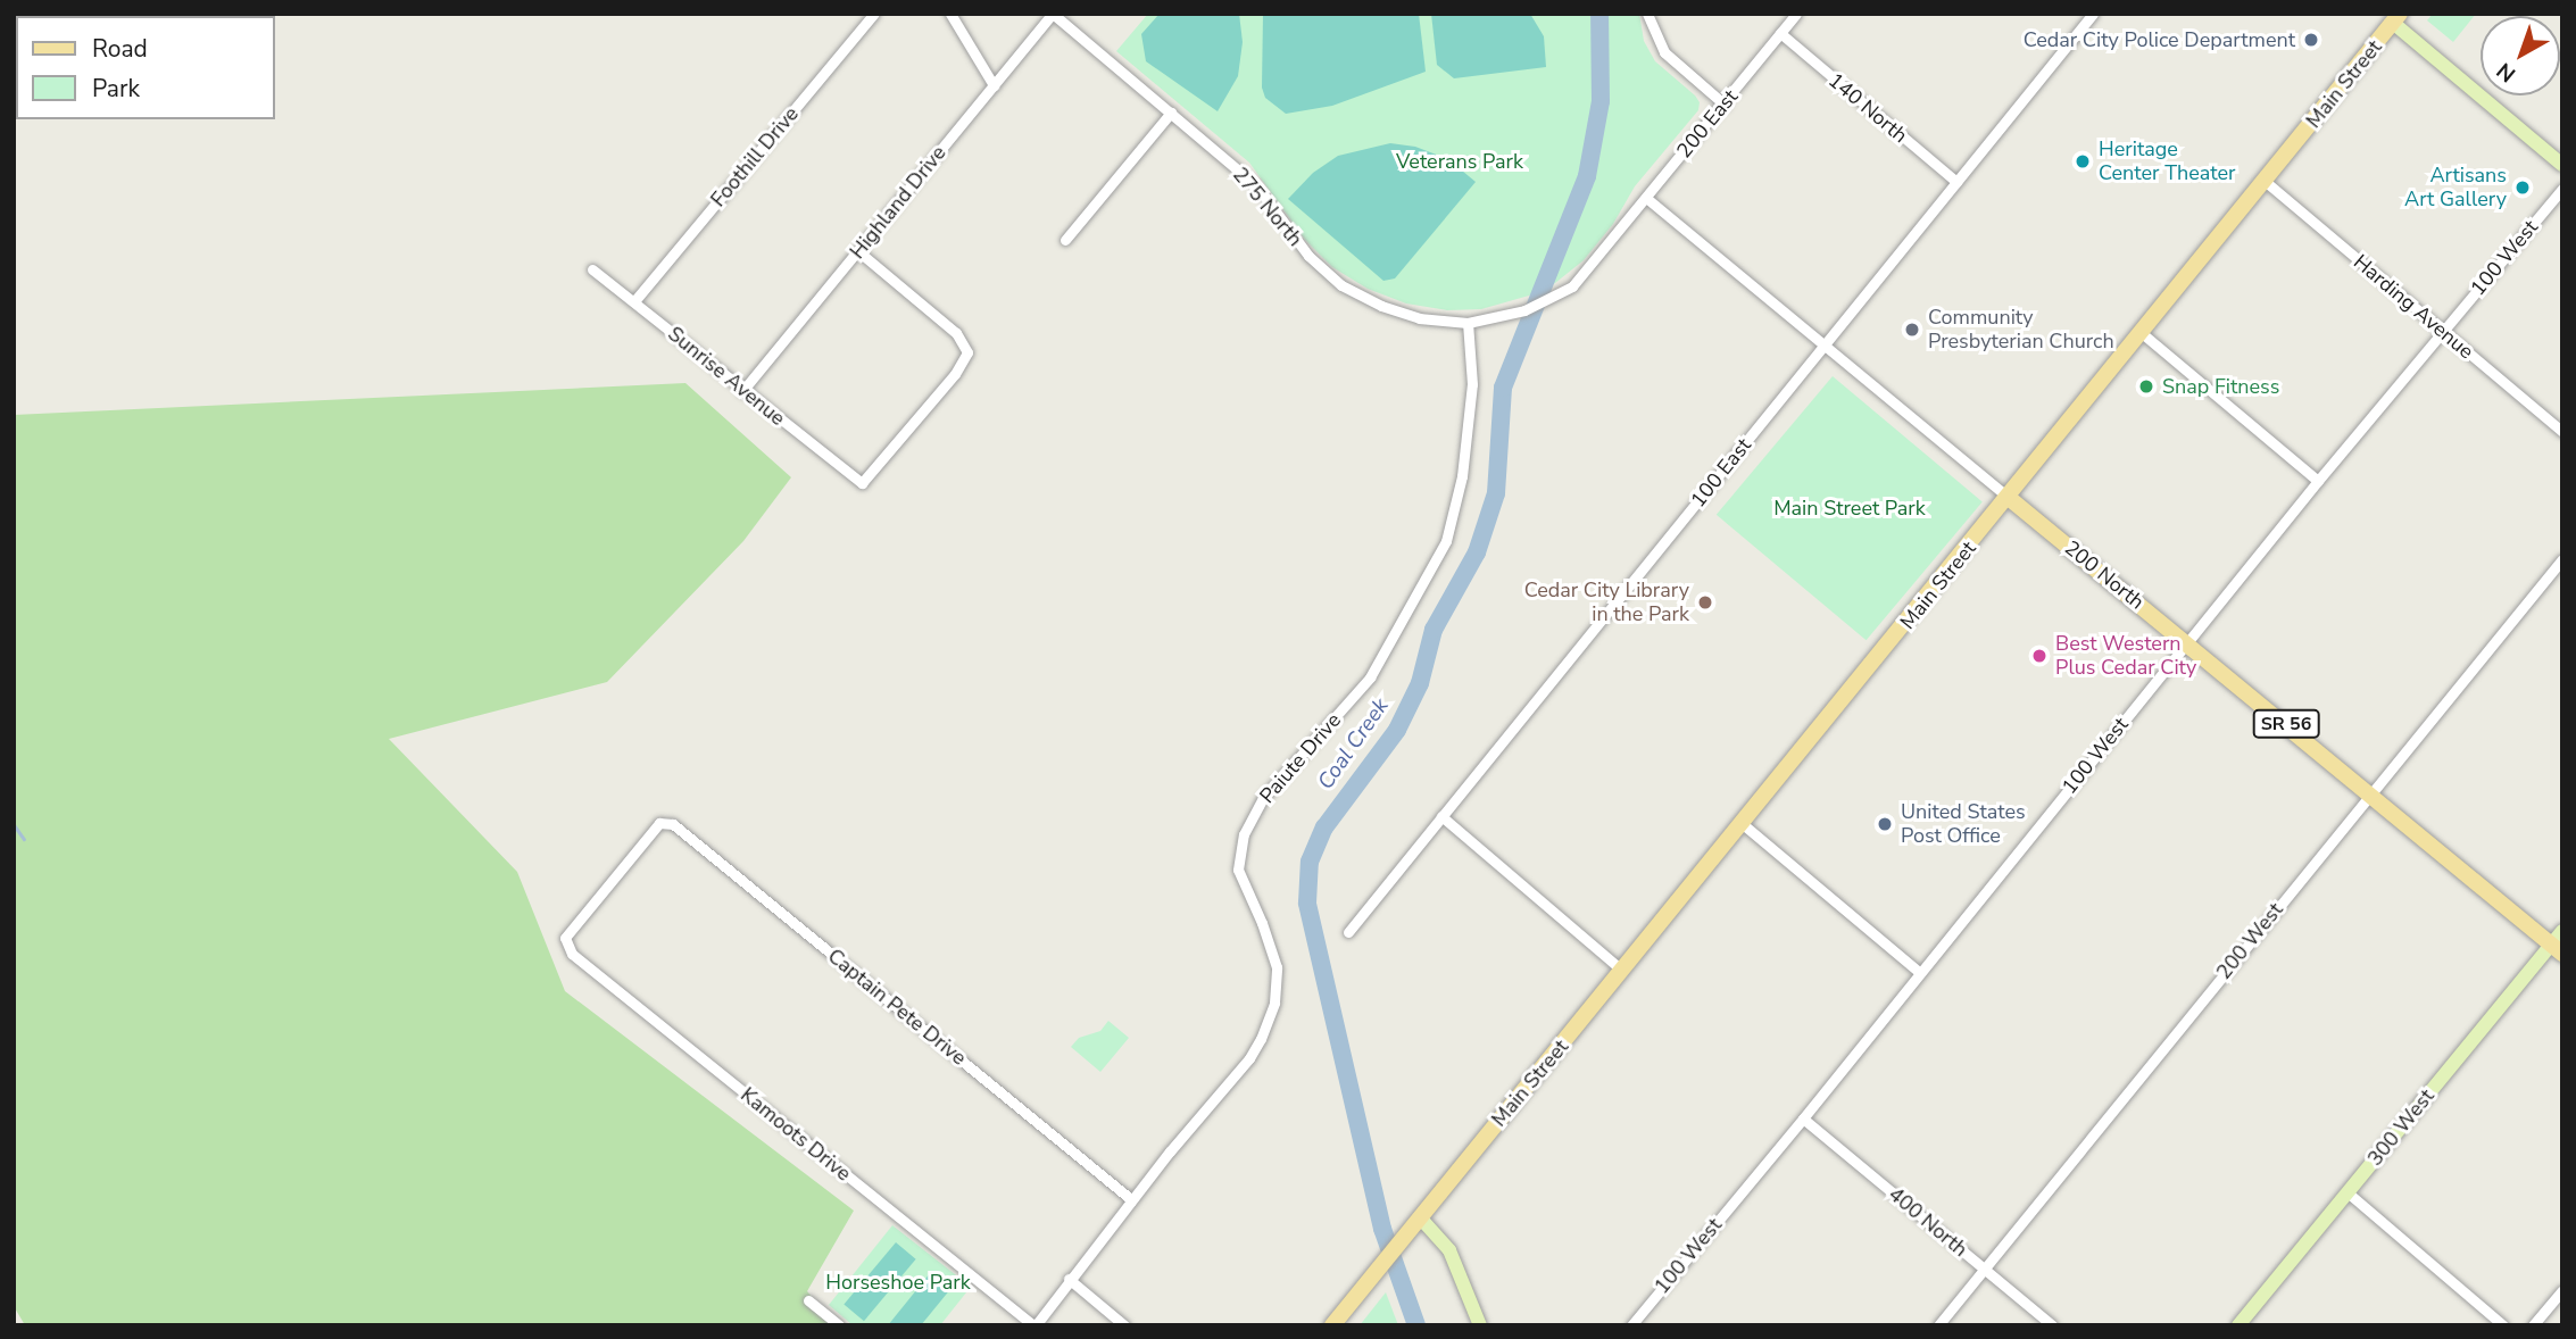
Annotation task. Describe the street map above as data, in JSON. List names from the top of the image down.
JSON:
{
  "streets": {
    "main road": ["Main Street", "200 North", "SR 56"],
    "street": [
      "140 North",
      "200 East",
      "Foothill Drive",
      "Highland Drive",
      "275 North",
      "100 West",
      "Harding Avenue",
      "Sunrise Avenue",
      "100 East",
      "Paiute Drive",
      "200 West",
      "Captain Pete Drive",
      "300 West",
      "Kamoots Drive",
      "400 North"
    ]
  },
  "crossings": [
    ["Main Street", "Harding Avenue"],
    ["Main Street", "200 North"],
    ["140 North", "200 East"],
    ["140 North", "100 East"],
    ["200 East", "275 North"],
    ["200 East", "200 North"],
    ["Foothill Drive", "Sunrise Avenue"],
    ["Highland Drive", "275 North"],
    ["Highland Drive", "Sunrise Avenue"],
    ["275 North", "Paiute Drive"],
    ["100 West", "Harding Avenue"],
    ["100 West", "200 North"],
    ["100 West", "400 North"],
    ["100 East", "200 North"],
    ["200 North", "200 West"],
    ["200 North", "300 West"],
    ["Paiute Drive", "Captain Pete Drive"],
    ["Paiute Drive", "Kamoots Drive"],
    ["200 West", "400 North"],
    ["Captain Pete Drive", "Kamoots Drive"]
  ],
  "water": ["Coal Creek"],
  "parks": ["Veterans Park", "Main Street Park", "Horseshoe Park"],
  "places": [
    "Cedar City Police Department",
    "Heritage Center Theater",
    "Artisans Art Gallery",
    "Community Presbyterian Church",
    "Snap Fitness",
    "Cedar City Library in the Park",
    "Best Western Plus Cedar City",
    "United States Post Office"
  ],
  "legend": ["Road", "Park"],
  "north": "bottom left"
}
